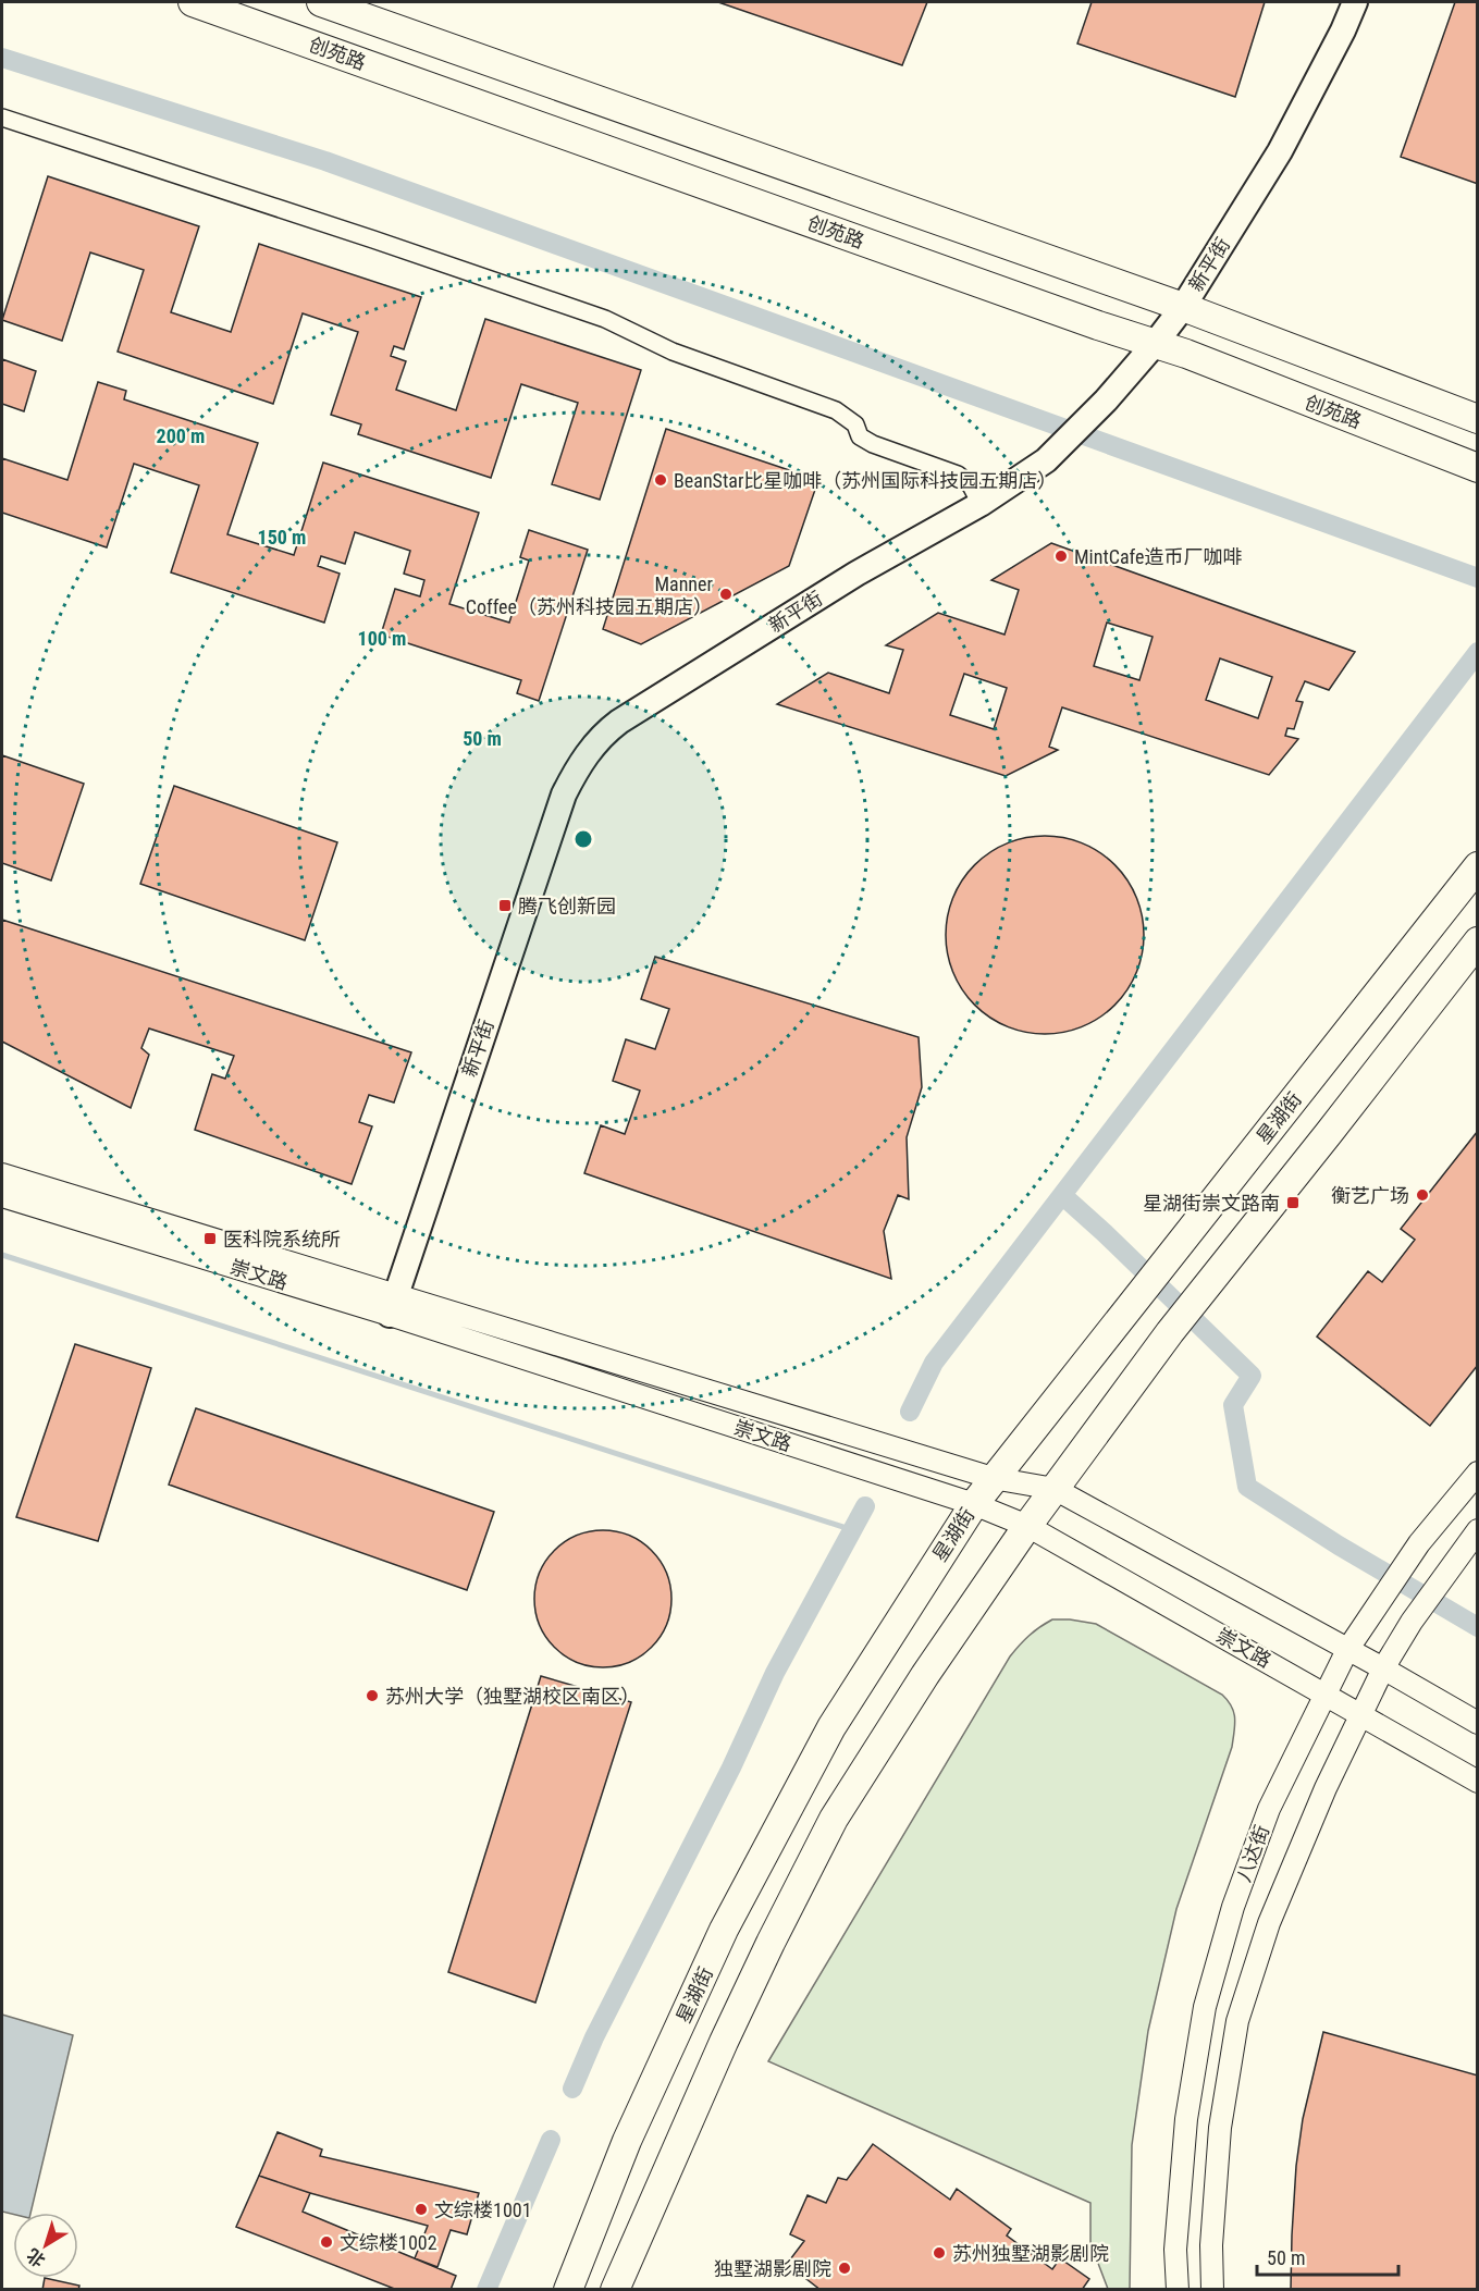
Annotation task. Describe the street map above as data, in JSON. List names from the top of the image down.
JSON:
{
  "streets": {
    "main road": ["创苑路", "新平街", "星湖街"],
    "street": ["崇文路", "八达街"]
  },
  "crossings": [
    ["创苑路", "新平街"],
    ["新平街", "崇文路"],
    ["星湖街", "崇文路"],
    ["崇文路", "八达街"]
  ],
  "places": {
    "other": [
      "BeanStar比星咖啡（苏州国际科技园五期店）",
      "MintCafe造币厂咖啡",
      "Manner Coffee（苏州科技园五期店）",
      "衡艺广场",
      "苏州大学（独墅湖校区南区）",
      "文综楼1001",
      "文综楼1002",
      "苏州独墅湖影剧院",
      "独墅湖影剧院"
    ],
    "transit": ["腾飞创新园", "星湖街崇文路南", "医科院系统所"]
  },
  "scale_bar": "50 m",
  "north": "bottom left",
  "rings": [
    "200 m",
    "150 m",
    "100 m",
    "50 m"
  ]
}
